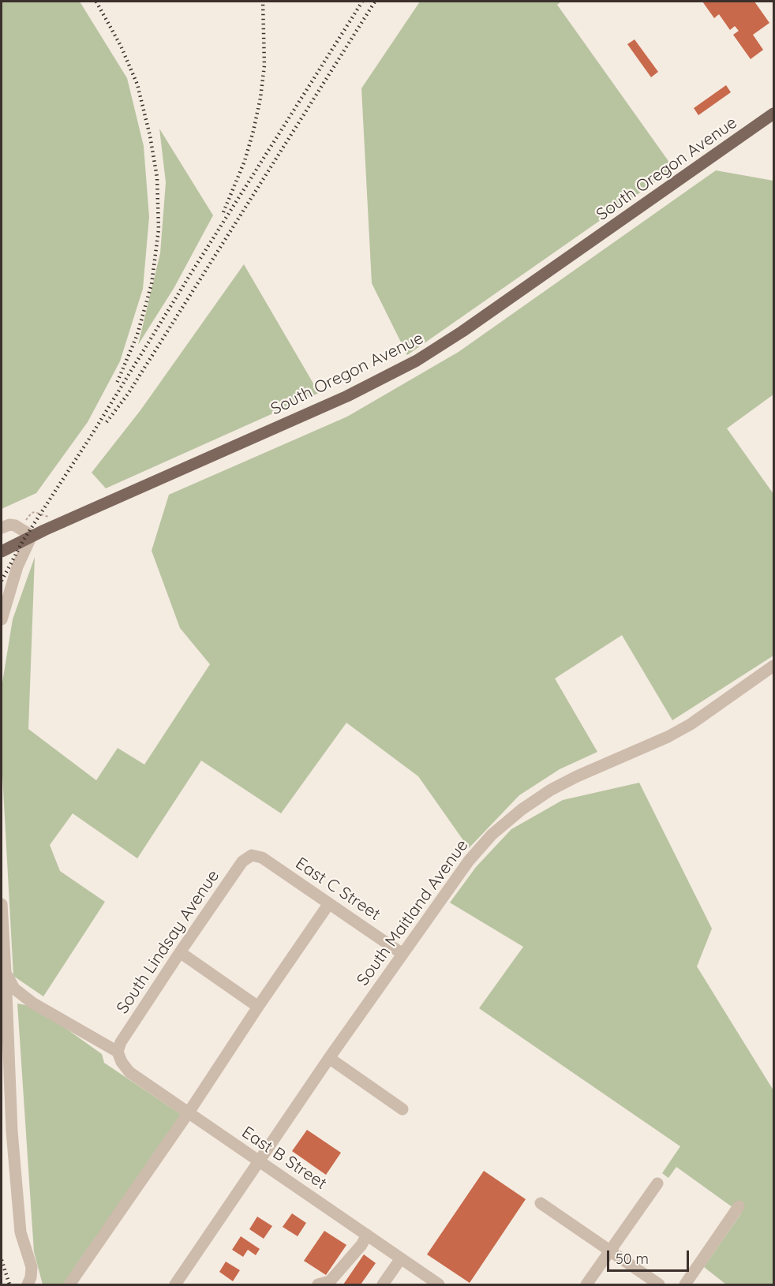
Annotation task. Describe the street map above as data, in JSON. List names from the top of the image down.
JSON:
{
  "streets": {
    "main road": ["South Oregon Avenue"],
    "street": [
      "East C Street",
      "South Maitland Avenue",
      "South Lindsay Avenue",
      "East B Street"
    ]
  },
  "crossings": [
    ["East C Street", "South Maitland Avenue"],
    ["East C Street", "South Lindsay Avenue"],
    ["South Maitland Avenue", "East B Street"],
    ["South Lindsay Avenue", "East B Street"]
  ],
  "scale_bar": "50 m"
}
